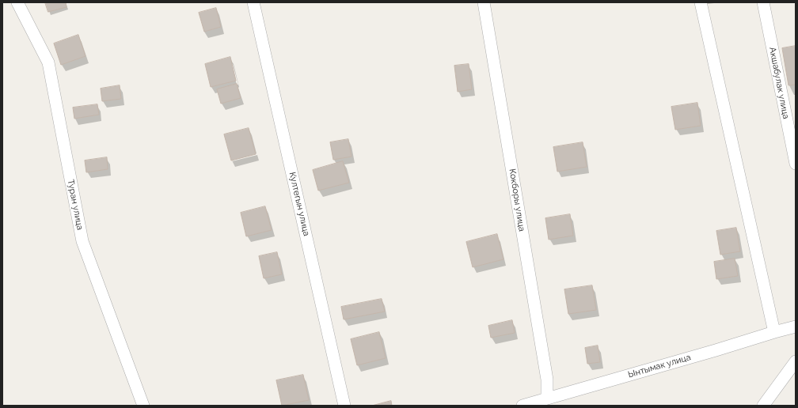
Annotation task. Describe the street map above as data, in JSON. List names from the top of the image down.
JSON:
{
  "streets": {
    "street": [
      "Акшабулак улица",
      "Кокборы улица",
      "Култегын улица",
      "Туран улица",
      "Ынтымак улица"
    ]
  },
  "crossings": [
    ["Кокборы улица", "Ынтымак улица"]
  ]
}
